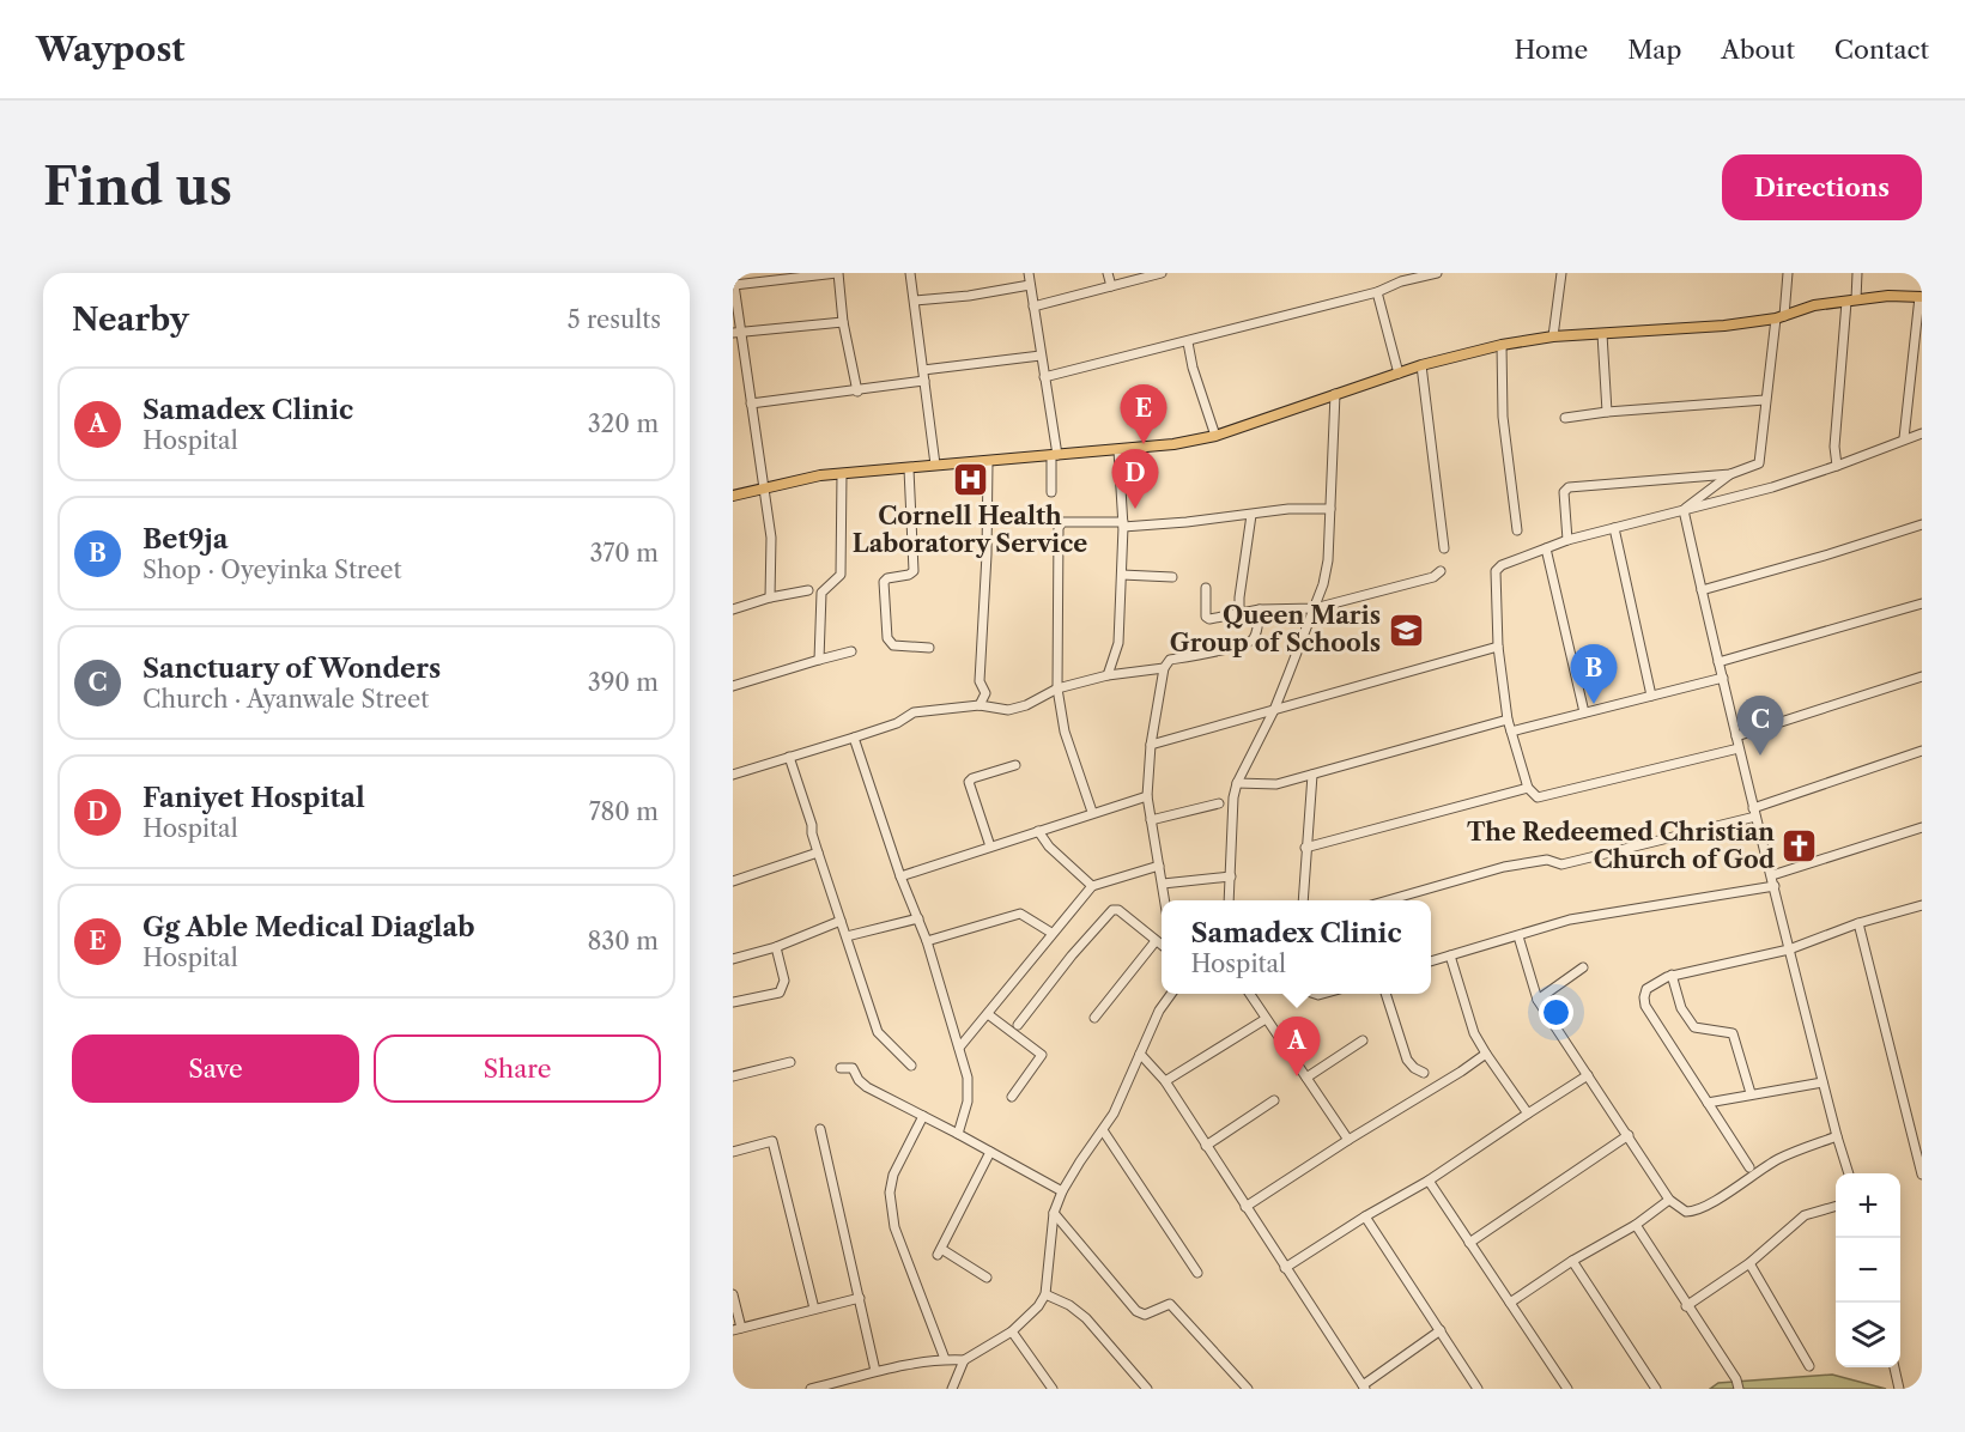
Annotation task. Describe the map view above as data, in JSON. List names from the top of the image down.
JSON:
{
  "places": {
    "hospital": ["Cornell Health Laboratory Service"],
    "school or university": ["Queen Maris Group of Schools"],
    "church": ["The Redeemed Christian Church of God"]
  },
  "page": {
    "header": "Waypost",
    "nav": [
      "Home",
      "Map",
      "About",
      "Contact"
    ],
    "buttons": [
      "Directions",
      ["Save", "Share"]
    ],
    "title": "Find us",
    "heading": ["Nearby", "5 results"],
    "list": [
      {
        "mark": "A",
        "name": "Samadex Clinic",
        "note": "Hospital",
        "value": "320 m"
      },
      {
        "mark": "B",
        "name": "Bet9ja",
        "note": "Shop · Oyeyinka Street",
        "value": "370 m"
      },
      {
        "mark": "C",
        "name": "Sanctuary of Wonders",
        "note": "Church · Ayanwale Street",
        "value": "390 m"
      },
      {
        "mark": "D",
        "name": "Faniyet Hospital",
        "note": "Hospital",
        "value": "780 m"
      },
      {
        "mark": "E",
        "name": "Gg Able Medical Diaglab",
        "note": "Hospital",
        "value": "830 m"
      }
    ],
    "pins": [
      "E",
      "D",
      "B",
      "C",
      "A"
    ],
    "popup": ["Samadex Clinic", "Hospital"],
    "map_buttons": ["+", "−"]
  }
}
